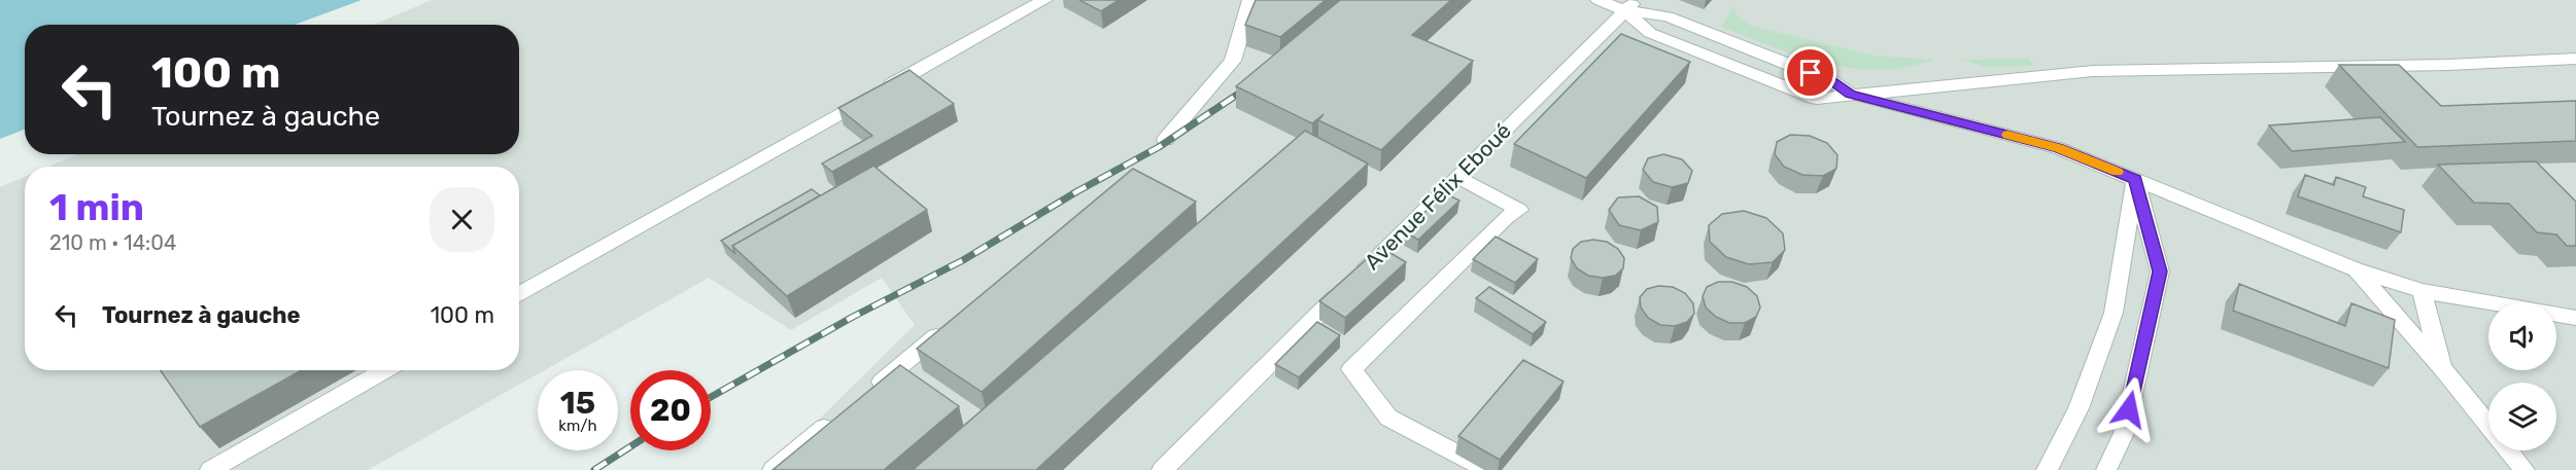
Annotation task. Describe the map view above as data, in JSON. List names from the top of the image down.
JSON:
{
  "streets": {
    "street": ["Avenue Félix Eboué"]
  },
  "page": {
    "turn": ["100 m", "Tournez à gauche"],
    "heading": ["1 min", "210 m · 14:04"],
    "list": [
      {
        "name": "Tournez à gauche",
        "value": "100 m"
      }
    ],
    "speed": "15 km/h",
    "limit": "20"
  }
}
